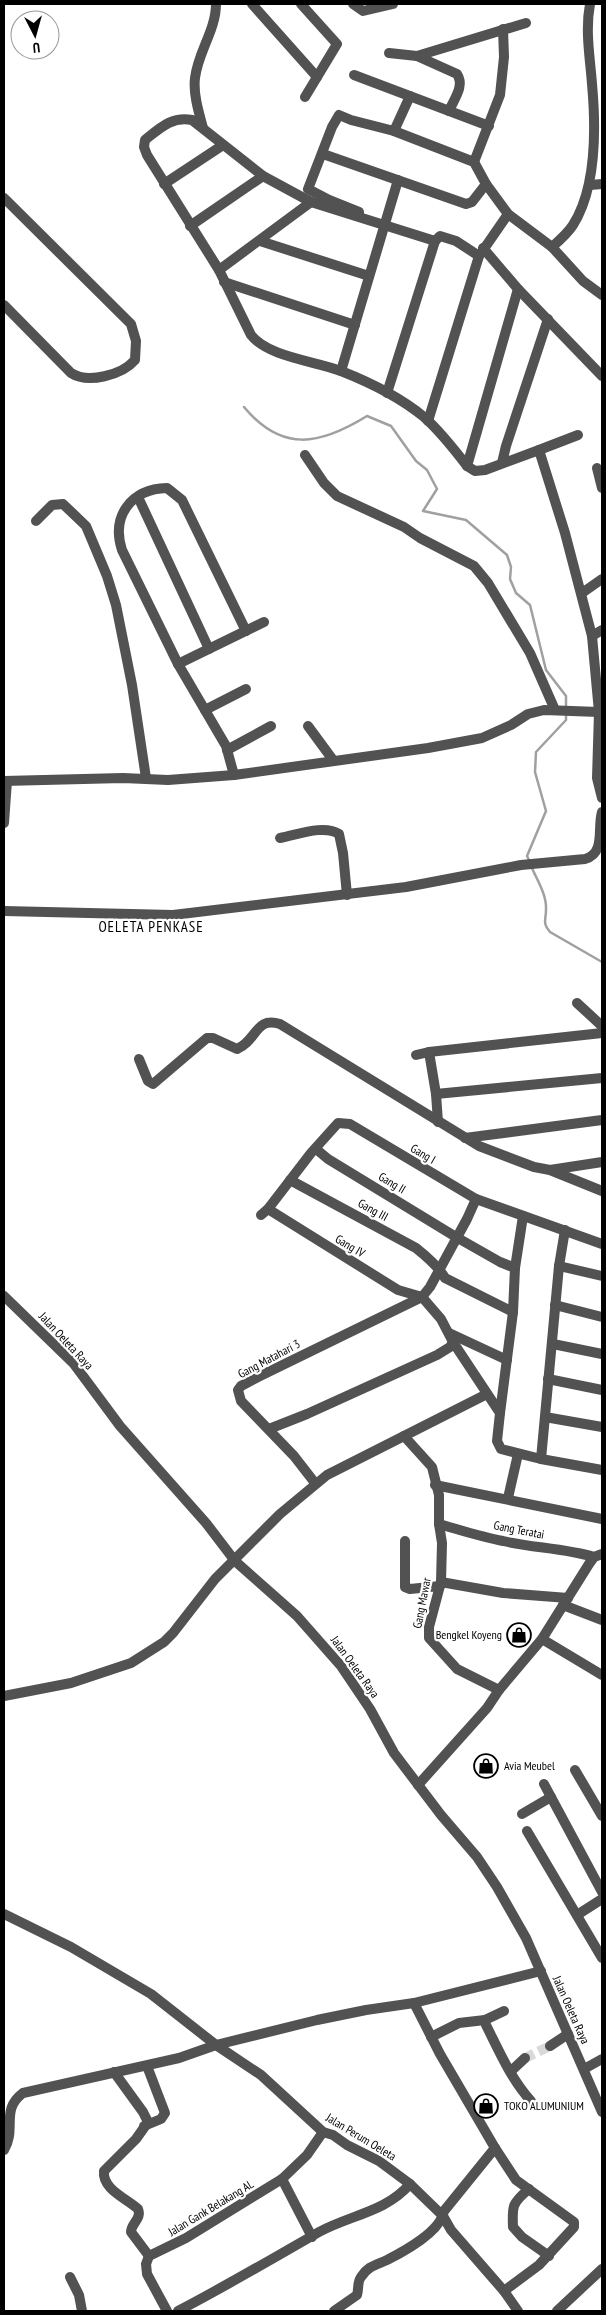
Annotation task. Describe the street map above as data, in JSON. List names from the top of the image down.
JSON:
{
  "streets": {
    "street": [
      "Gang I",
      "Gang II",
      "Gang III",
      "Gang IV",
      "Jalan Oeleta Raya",
      "Gang Matahari 3",
      "Gang Teratai",
      "Gang Mawar",
      "Jalan Perum Oeleta",
      "Jalan Gank Belakang AL"
    ]
  },
  "crossings": [
    ["Gang I", "Gang II"],
    ["Gang III", "Gang IV"],
    ["Gang IV", "Gang Matahari 3"],
    ["Gang Teratai", "Gang Mawar"],
    ["Jalan Perum Oeleta", "Jalan Gank Belakang AL"]
  ],
  "districts": ["OELETA PENKASE"],
  "places": {
    "shop": ["Bengkel Koyeng", "Avia Meubel", "TOKO ALUMUNIUM"]
  },
  "north": "bottom"
}
